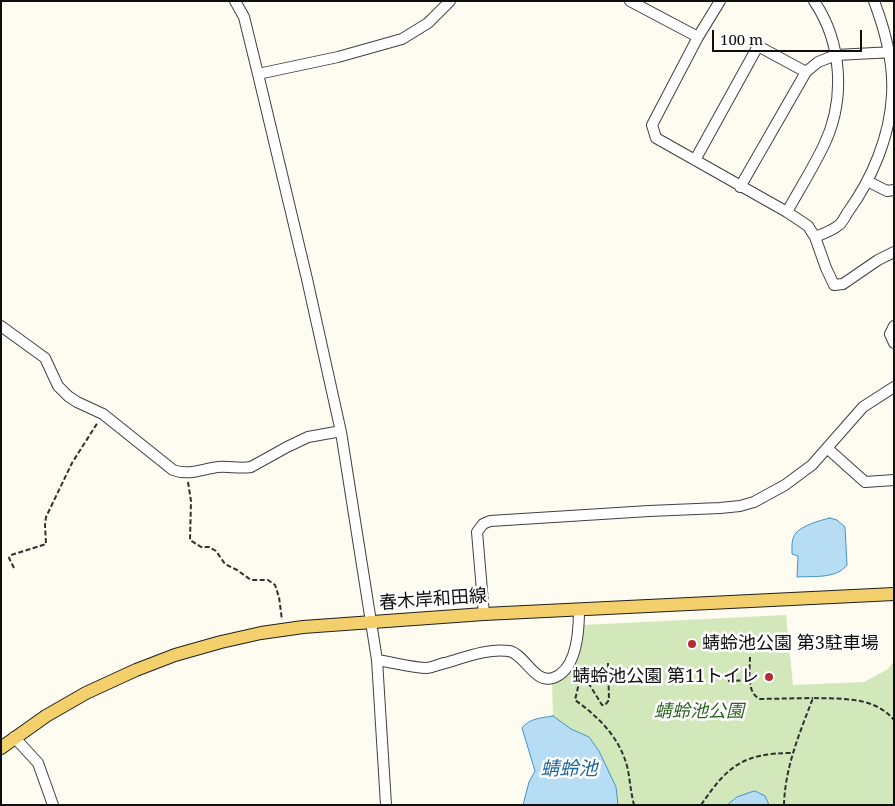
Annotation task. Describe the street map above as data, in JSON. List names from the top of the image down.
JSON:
{
  "streets": {
    "main road": ["春木岸和田線"]
  },
  "water": ["蜻蛉池"],
  "parks": ["蜻蛉池公園"],
  "places": ["蜻蛉池公園 第3駐車場", "蜻蛉池公園 第11トイレ"],
  "scale_bar": "100 m"
}
